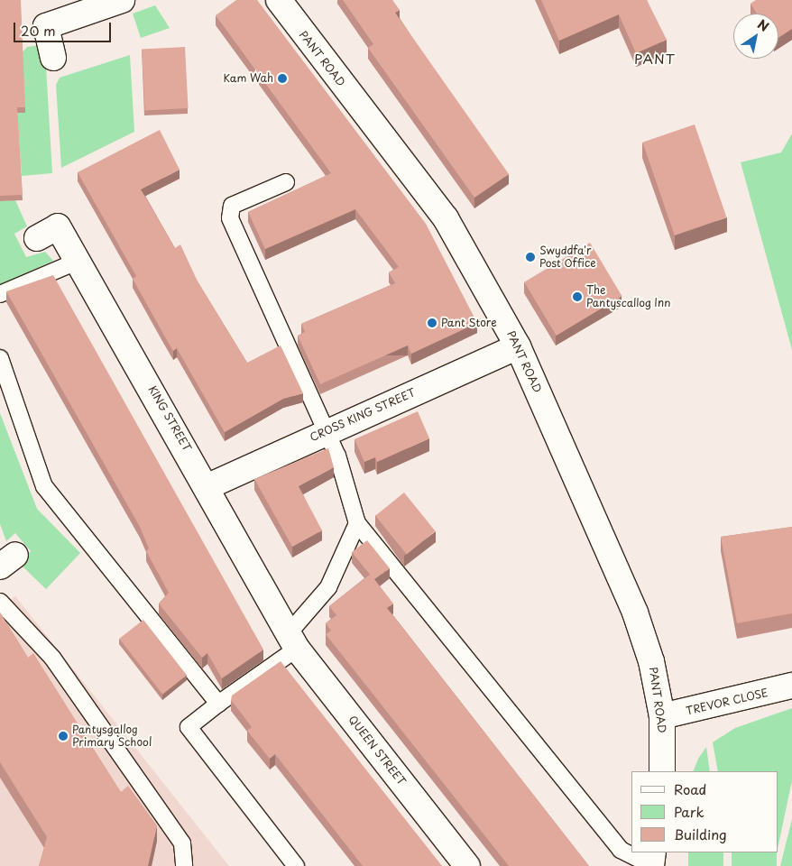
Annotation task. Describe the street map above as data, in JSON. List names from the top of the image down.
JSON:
{
  "streets": {
    "street": [
      "PANT ROAD",
      "CROSS KING STREET",
      "KING STREET",
      "TREVOR CLOSE",
      "QUEEN STREET"
    ]
  },
  "crossings": [
    ["PANT ROAD", "CROSS KING STREET"],
    ["PANT ROAD", "TREVOR CLOSE"],
    ["CROSS KING STREET", "KING STREET"],
    ["KING STREET", "QUEEN STREET"]
  ],
  "districts": ["PANT"],
  "places": [
    "Kam Wah",
    "Swyddfa'r Post Office",
    "The Pantyscallog Inn",
    "Pant Store",
    "Pantysgallog Primary School"
  ],
  "legend": ["Road", "Park", "Building"],
  "scale_bar": "20 m",
  "north": "top right"
}
